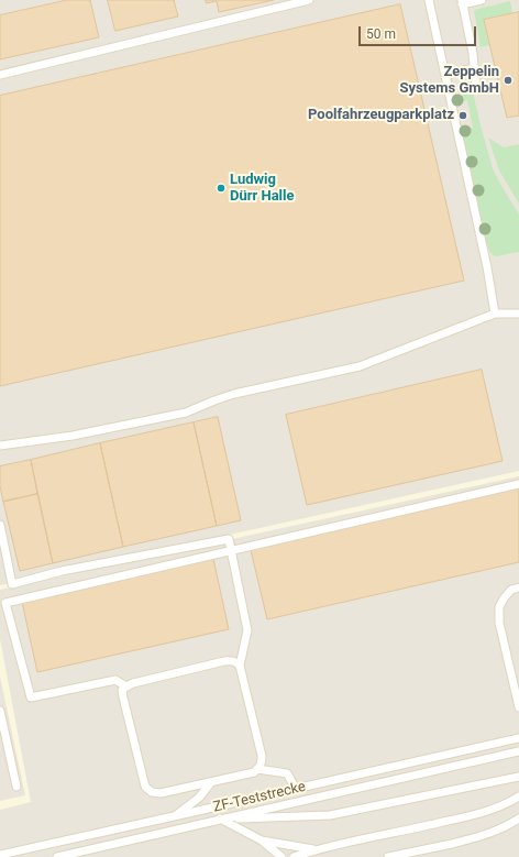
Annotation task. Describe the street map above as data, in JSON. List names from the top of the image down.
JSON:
{
  "streets": {
    "lane": ["ZF-Teststrecke"]
  },
  "places": ["Zeppelin Systems GmbH", "Poolfahrzeugparkplatz", "Ludwig Dürr Halle"],
  "scale_bar": "50 m"
}
